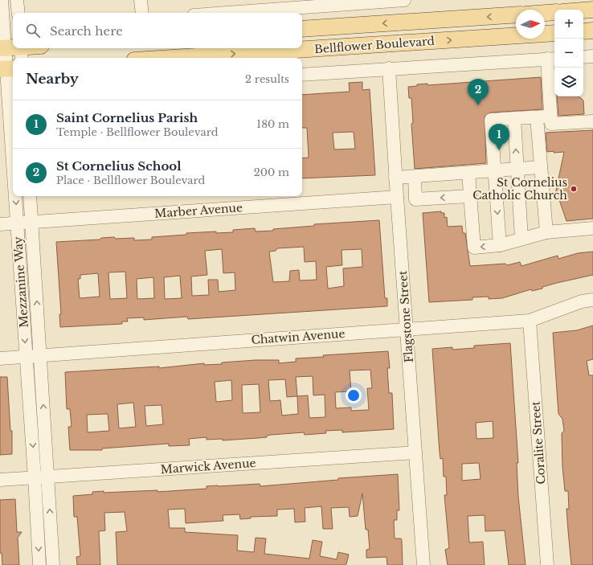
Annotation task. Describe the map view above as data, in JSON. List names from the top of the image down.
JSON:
{
  "streets": {
    "main road": ["Bellflower Boulevard"],
    "street": [
      "Marber Avenue",
      "Mezzanine Way",
      "Flagstone Street",
      "Chatwin Avenue",
      "Coralite Street",
      "Marwick Avenue"
    ]
  },
  "crossings": [
    ["Marber Avenue", "Mezzanine Way"],
    ["Marber Avenue", "Flagstone Street"],
    ["Mezzanine Way", "Chatwin Avenue"],
    ["Mezzanine Way", "Marwick Avenue"],
    ["Flagstone Street", "Chatwin Avenue"],
    ["Flagstone Street", "Marwick Avenue"],
    ["Chatwin Avenue", "Coralite Street"]
  ],
  "places": ["St Cornelius Catholic Church"],
  "north": "right",
  "page": {
    "map_buttons": ["+", "−"],
    "search": "Search here",
    "heading": ["Nearby", "2 results"],
    "pins": ["2", "1"],
    "list": [
      {
        "mark": "1",
        "name": "Saint Cornelius Parish",
        "note": "Temple · Bellflower Boulevard",
        "value": "180 m"
      },
      {
        "mark": "2",
        "name": "St Cornelius School",
        "note": "Place · Bellflower Boulevard",
        "value": "200 m"
      }
    ]
  }
}
